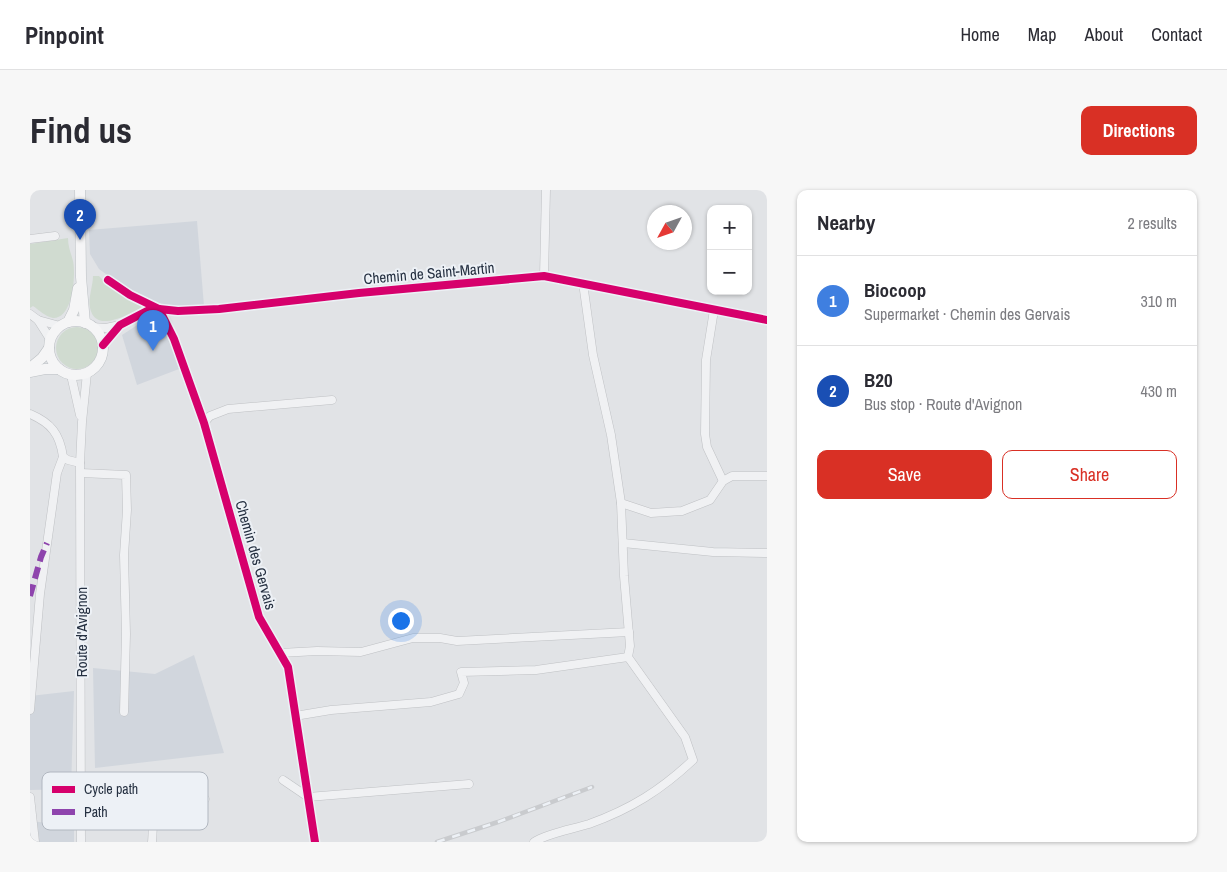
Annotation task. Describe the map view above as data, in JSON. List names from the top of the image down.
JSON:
{
  "streets": {
    "street": ["Chemin de Saint-Martin", "Chemin des Gervais", "Route d'Avignon"]
  },
  "crossings": [
    ["Chemin de Saint-Martin", "Chemin des Gervais"]
  ],
  "legend": ["Cycle path", "Path"],
  "north": "bottom left",
  "page": {
    "header": "Pinpoint",
    "nav": [
      "Home",
      "Map",
      "About",
      "Contact"
    ],
    "buttons": [
      "Directions",
      ["Save", "Share"]
    ],
    "title": "Find us",
    "heading": ["Nearby", "2 results"],
    "pins": ["2", "1"],
    "map_buttons": ["+", "−"],
    "list": [
      {
        "mark": "1",
        "name": "Biocoop",
        "note": "Supermarket · Chemin des Gervais",
        "value": "310 m"
      },
      {
        "mark": "2",
        "name": "B20",
        "note": "Bus stop · Route d'Avignon",
        "value": "430 m"
      }
    ]
  }
}
